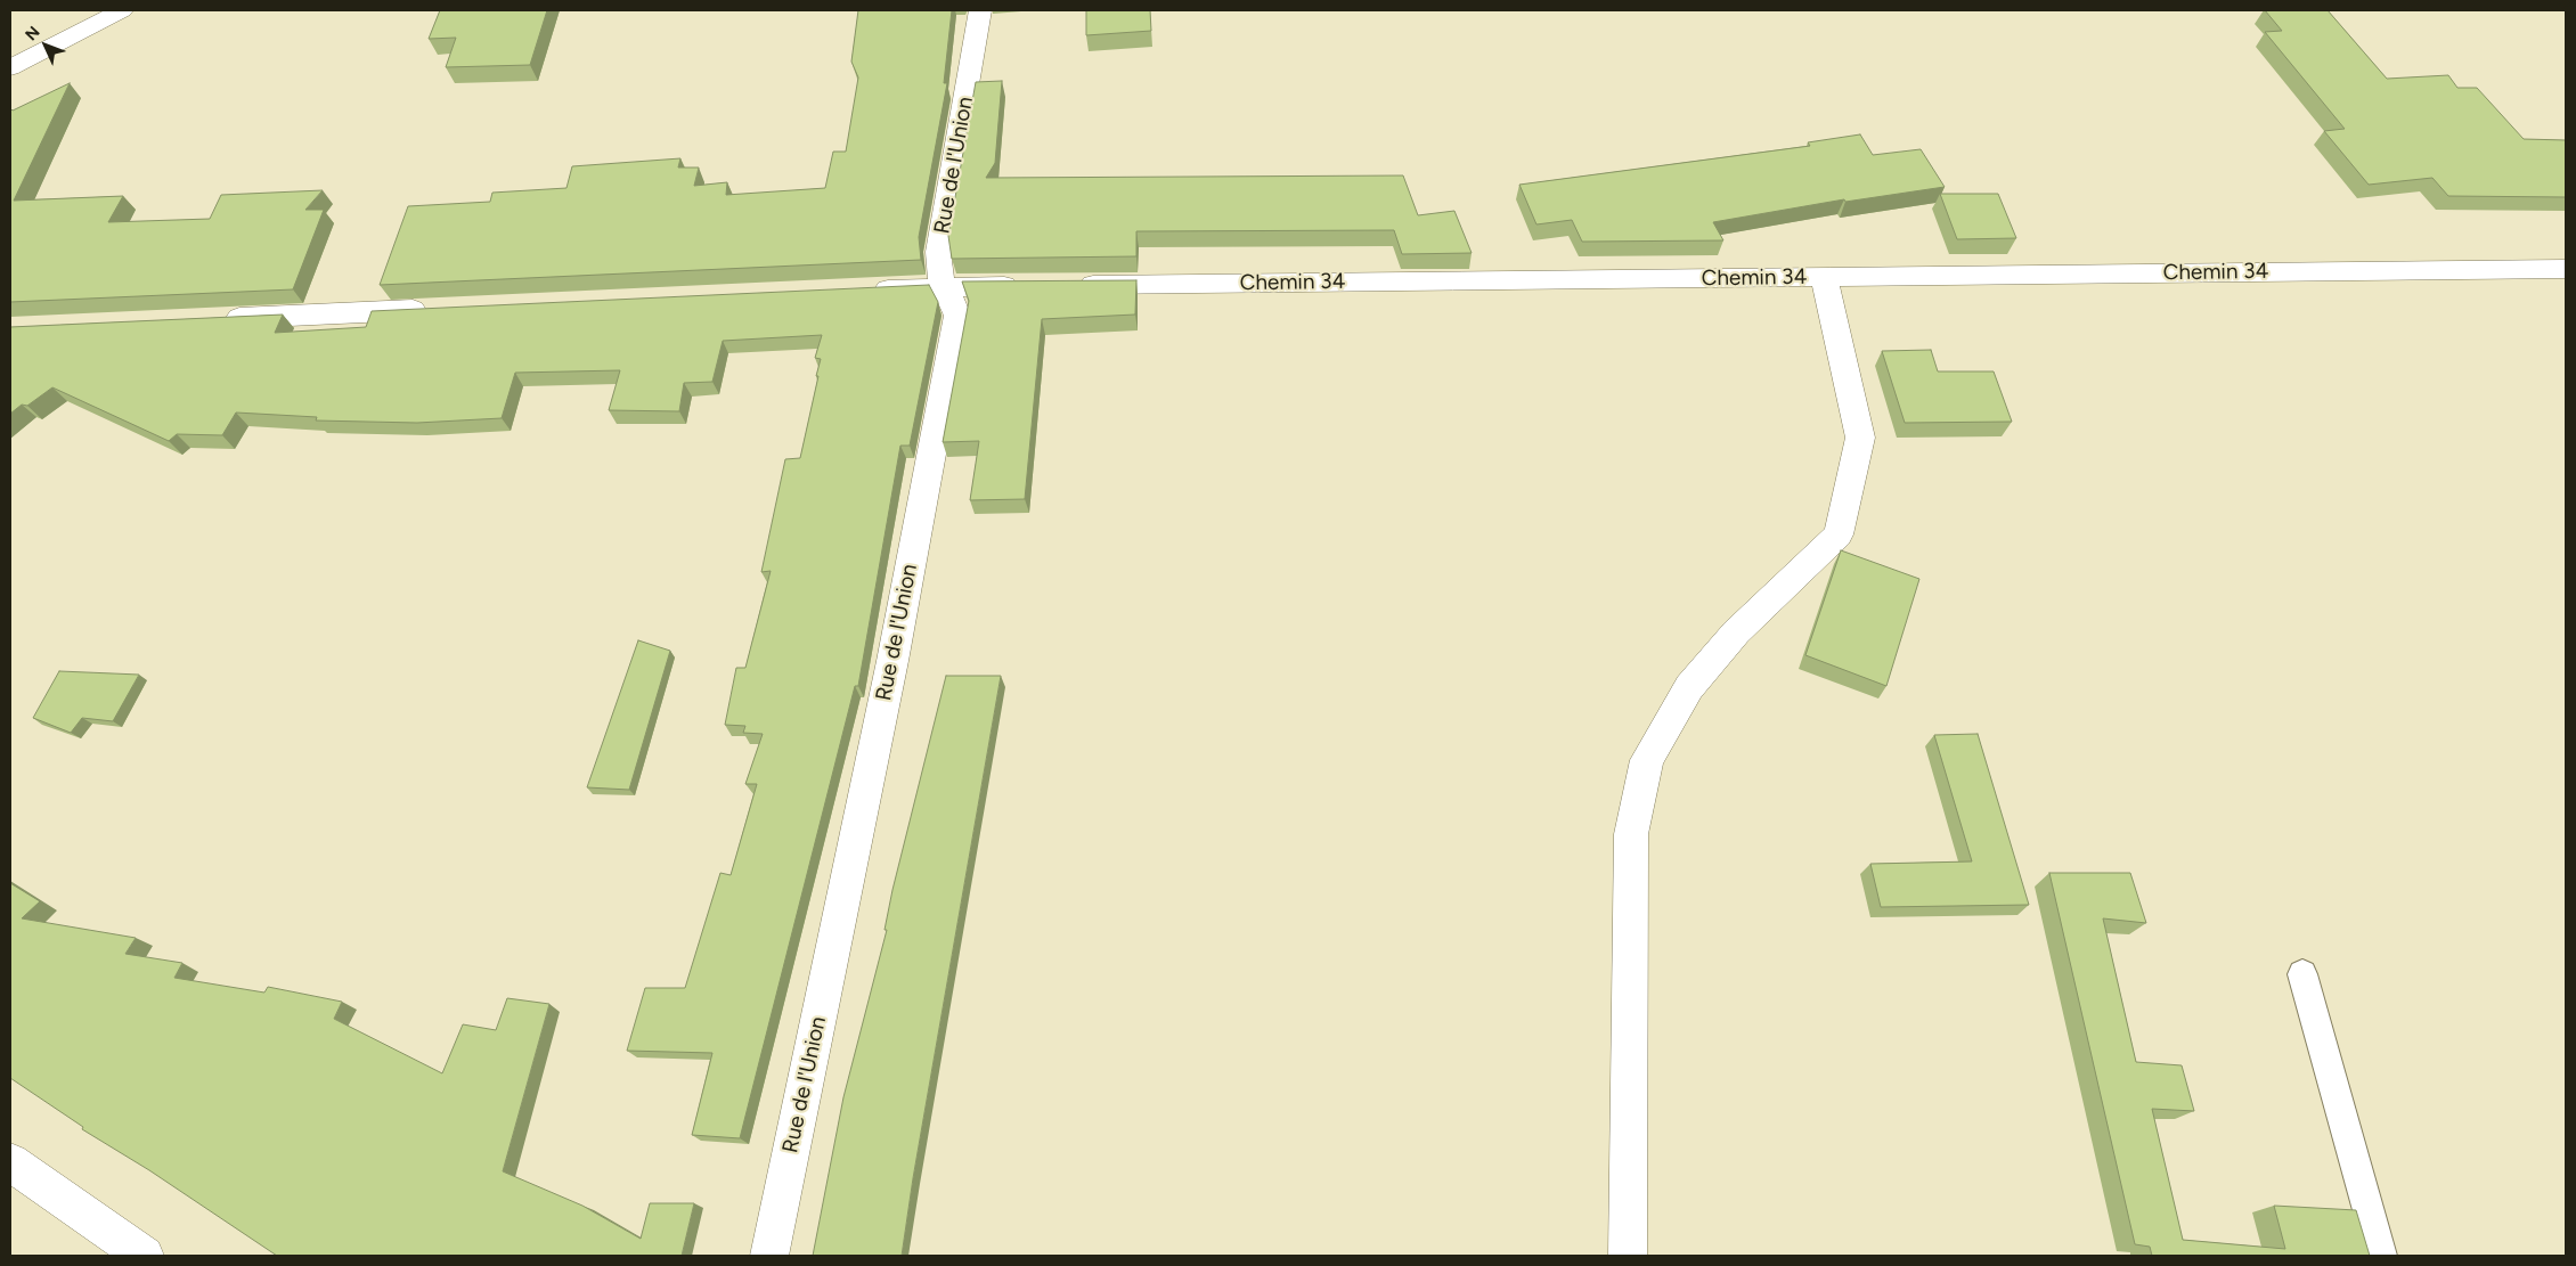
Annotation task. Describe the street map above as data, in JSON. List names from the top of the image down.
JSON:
{
  "streets": {
    "street": ["Rue de l'Union", "Chemin 34"]
  },
  "north": "top left"
}
